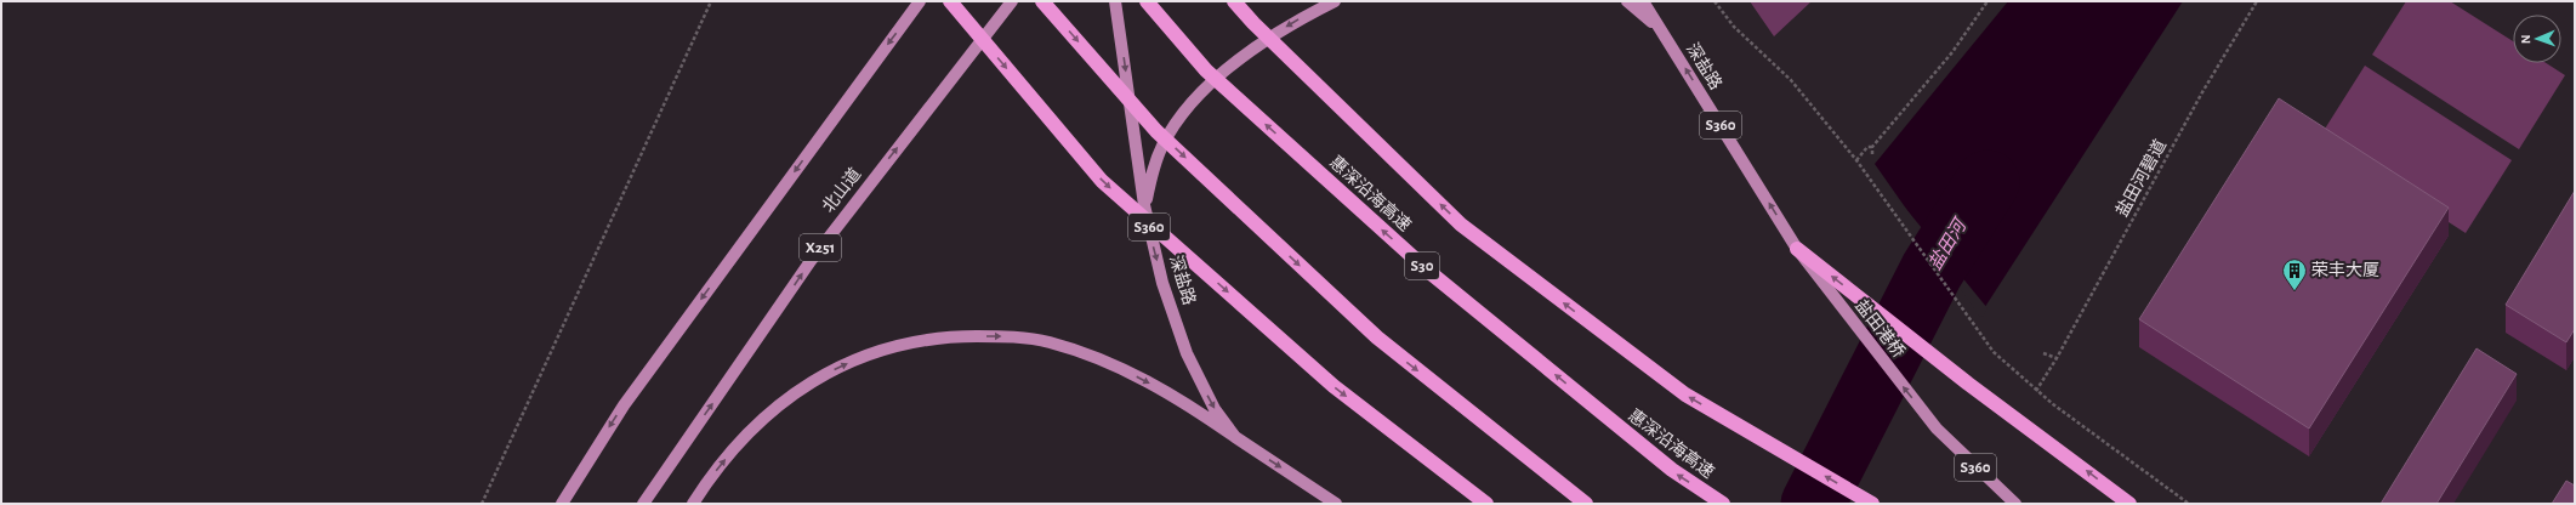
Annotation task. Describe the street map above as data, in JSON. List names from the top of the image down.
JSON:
{
  "streets": {
    "highway": ["惠深沿海高速", "S30"],
    "main road": [
      "深盐路",
      "S360",
      "北山道",
      "X251",
      "盐田港桥"
    ],
    "path": ["盐田河碧道"]
  },
  "crossings": [
    ["深盐路", "盐田港桥"]
  ],
  "one_way": ["盐田港桥"],
  "water": ["盐田河"],
  "places": {
    "building": ["荣丰大厦"]
  },
  "north": "left"
}
